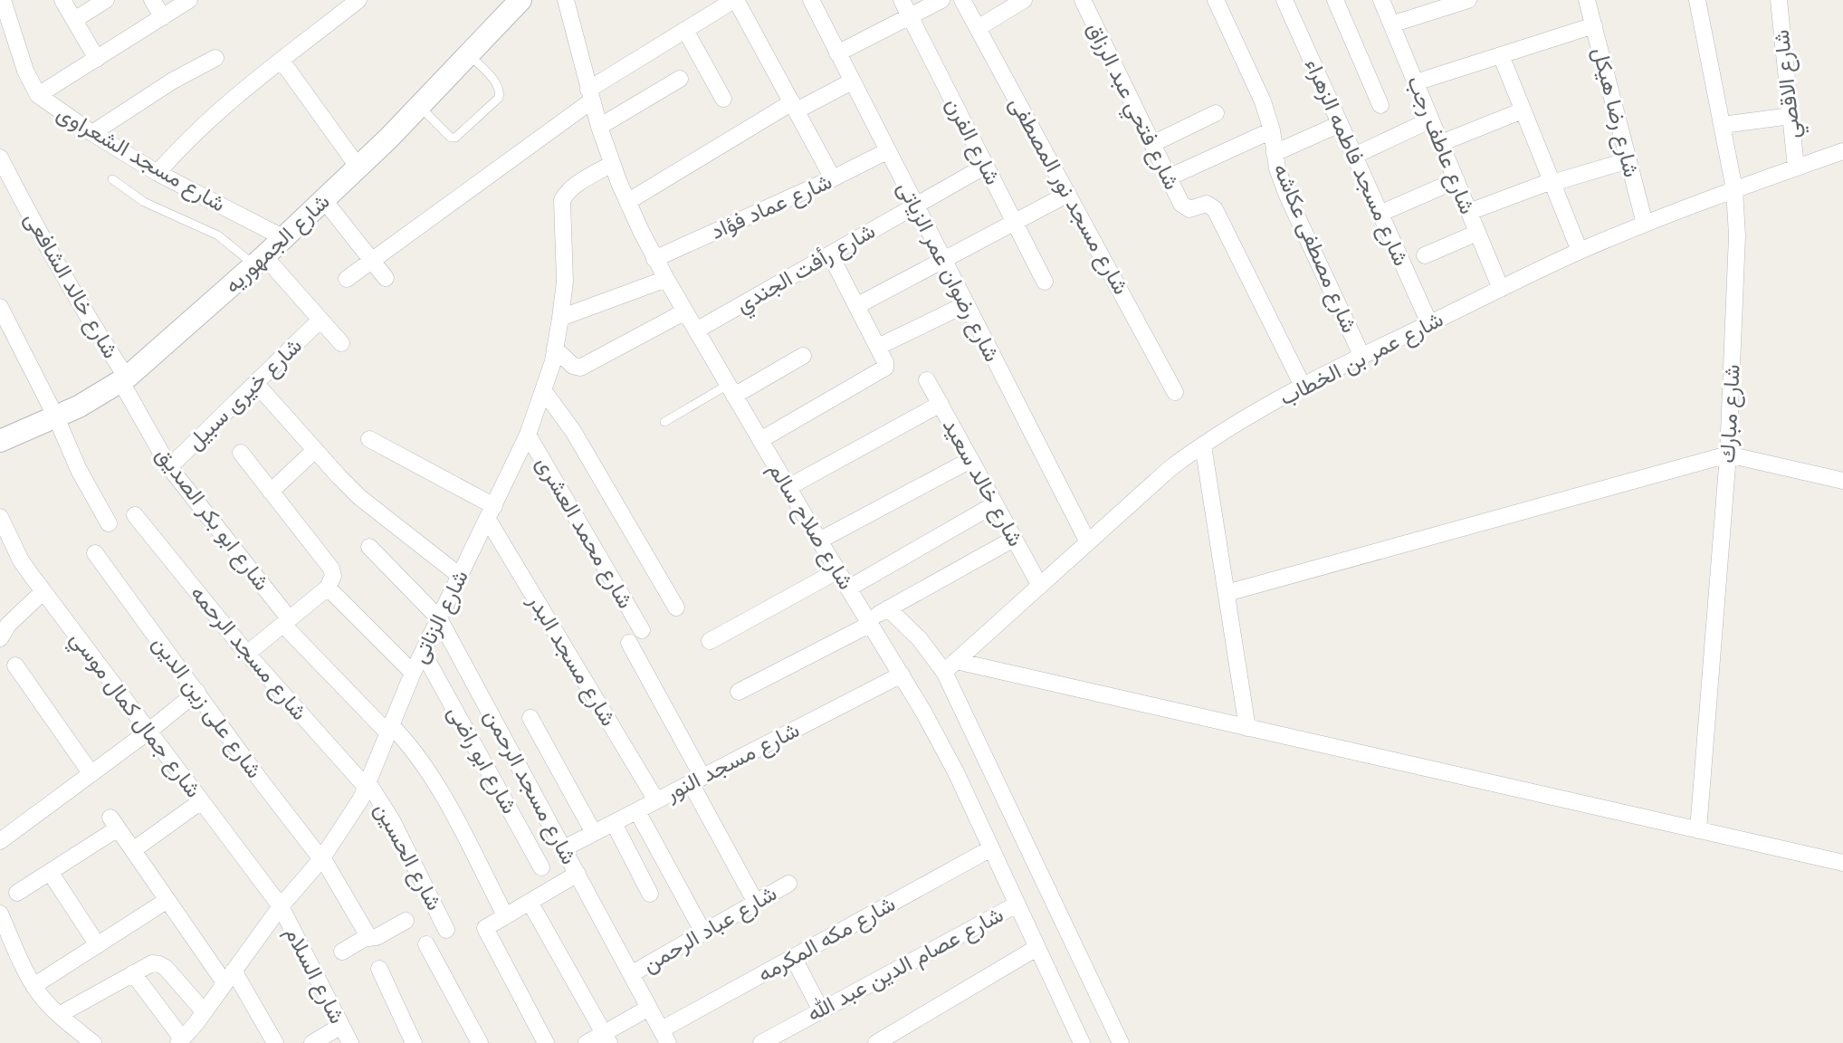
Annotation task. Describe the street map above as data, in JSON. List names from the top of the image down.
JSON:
{
  "streets": {
    "main road": ["شارع الجمهوريه"],
    "street": [
      "شارع الاقصي",
      "شارع فتحي عبد الرزاق",
      "شارع رضا هيكل",
      "شارع الفرن",
      "شارع عاطف رجب",
      "شارع مسجد الشعراوى",
      "شارع مسجد فاطمه الزهراء",
      "شارع مسجد نور المصطفى",
      "شارع عماد فؤاد",
      "شارع مصطفى عكاشه",
      "شارع رأفت الجندي",
      "شارع رضوان عمر الزياتى",
      "شارع خالد الشافعى",
      "شارع عمر بن الخطاب",
      "شارع خيرى سبيل",
      "شارع مبارك",
      "شارع خالد سعيد",
      "شارع ابو بكر الصديق",
      "شارع صلاح سالم",
      "شارع محمد العشرى",
      "شارع الزناتى",
      "شارع مسجد الرحمه",
      "شارع مسجد البدر",
      "شارع على زين الدين",
      "شارع جمال كمال موسي",
      "شارع ابو راضى",
      "شارع مسجد النور",
      "شارع مسجد الرحمن",
      "شارع الحسين",
      "شارع عباد الرحمن",
      "شارع مكه المكرمه",
      "شارع عصام الدين عبد الله",
      "شارع السلام"
    ]
  },
  "crossings": [
    ["شارع الاقصي", "شارع عمر بن الخطاب"],
    ["شارع فتحي عبد الرزاق", "شارع عمر بن الخطاب"],
    ["شارع رضا هيكل", "شارع عمر بن الخطاب"],
    ["شارع الفرن", "شارع رأفت الجندي"],
    ["شارع عاطف رجب", "شارع عمر بن الخطاب"],
    ["شارع مسجد الشعراوى", "شارع الجمهوريه"],
    ["شارع مسجد فاطمه الزهراء", "شارع عمر بن الخطاب"],
    ["شارع عماد فؤاد", "شارع رضوان عمر الزياتى"],
    ["شارع عماد فؤاد", "شارع صلاح سالم"],
    ["شارع الجمهوريه", "شارع خالد الشافعى"],
    ["شارع الجمهوريه", "شارع ابو بكر الصديق"],
    ["شارع مصطفى عكاشه", "شارع عمر بن الخطاب"],
    ["شارع رأفت الجندي", "شارع رضوان عمر الزياتى"],
    ["شارع رأفت الجندي", "شارع صلاح سالم"],
    ["شارع رضوان عمر الزياتى", "شارع عمر بن الخطاب"],
    ["شارع خالد الشافعى", "شارع ابو بكر الصديق"],
    ["شارع عمر بن الخطاب", "شارع مبارك"],
    ["شارع عمر بن الخطاب", "شارع خالد سعيد"],
    ["شارع خيرى سبيل", "شارع ابو بكر الصديق"],
    ["شارع ابو بكر الصديق", "شارع الزناتى"],
    ["شارع صلاح سالم", "شارع الزناتى"],
    ["شارع صلاح سالم", "شارع مسجد النور"],
    ["شارع صلاح سالم", "شارع مكه المكرمه"],
    ["شارع صلاح سالم", "شارع عصام الدين عبد الله"],
    ["شارع محمد العشرى", "شارع الزناتى"],
    ["شارع الزناتى", "شارع مسجد الرحمه"],
    ["شارع الزناتى", "شارع مسجد البدر"],
    ["شارع الزناتى", "شارع على زين الدين"],
    ["شارع الزناتى", "شارع جمال كمال موسي"],
    ["شارع الزناتى", "شارع ابو راضى"],
    ["شارع الزناتى", "شارع مسجد الرحمن"],
    ["شارع الزناتى", "شارع الحسين"],
    ["شارع الزناتى", "شارع السلام"],
    ["شارع مسجد الرحمه", "شارع الحسين"],
    ["شارع مسجد البدر", "شارع مسجد النور"],
    ["شارع جمال كمال موسي", "شارع السلام"],
    ["شارع مسجد النور", "شارع مسجد الرحمن"],
    ["شارع مسجد الرحمن", "شارع عباد الرحمن"],
    ["شارع مسجد الرحمن", "شارع مكه المكرمه"]
  ]
}
